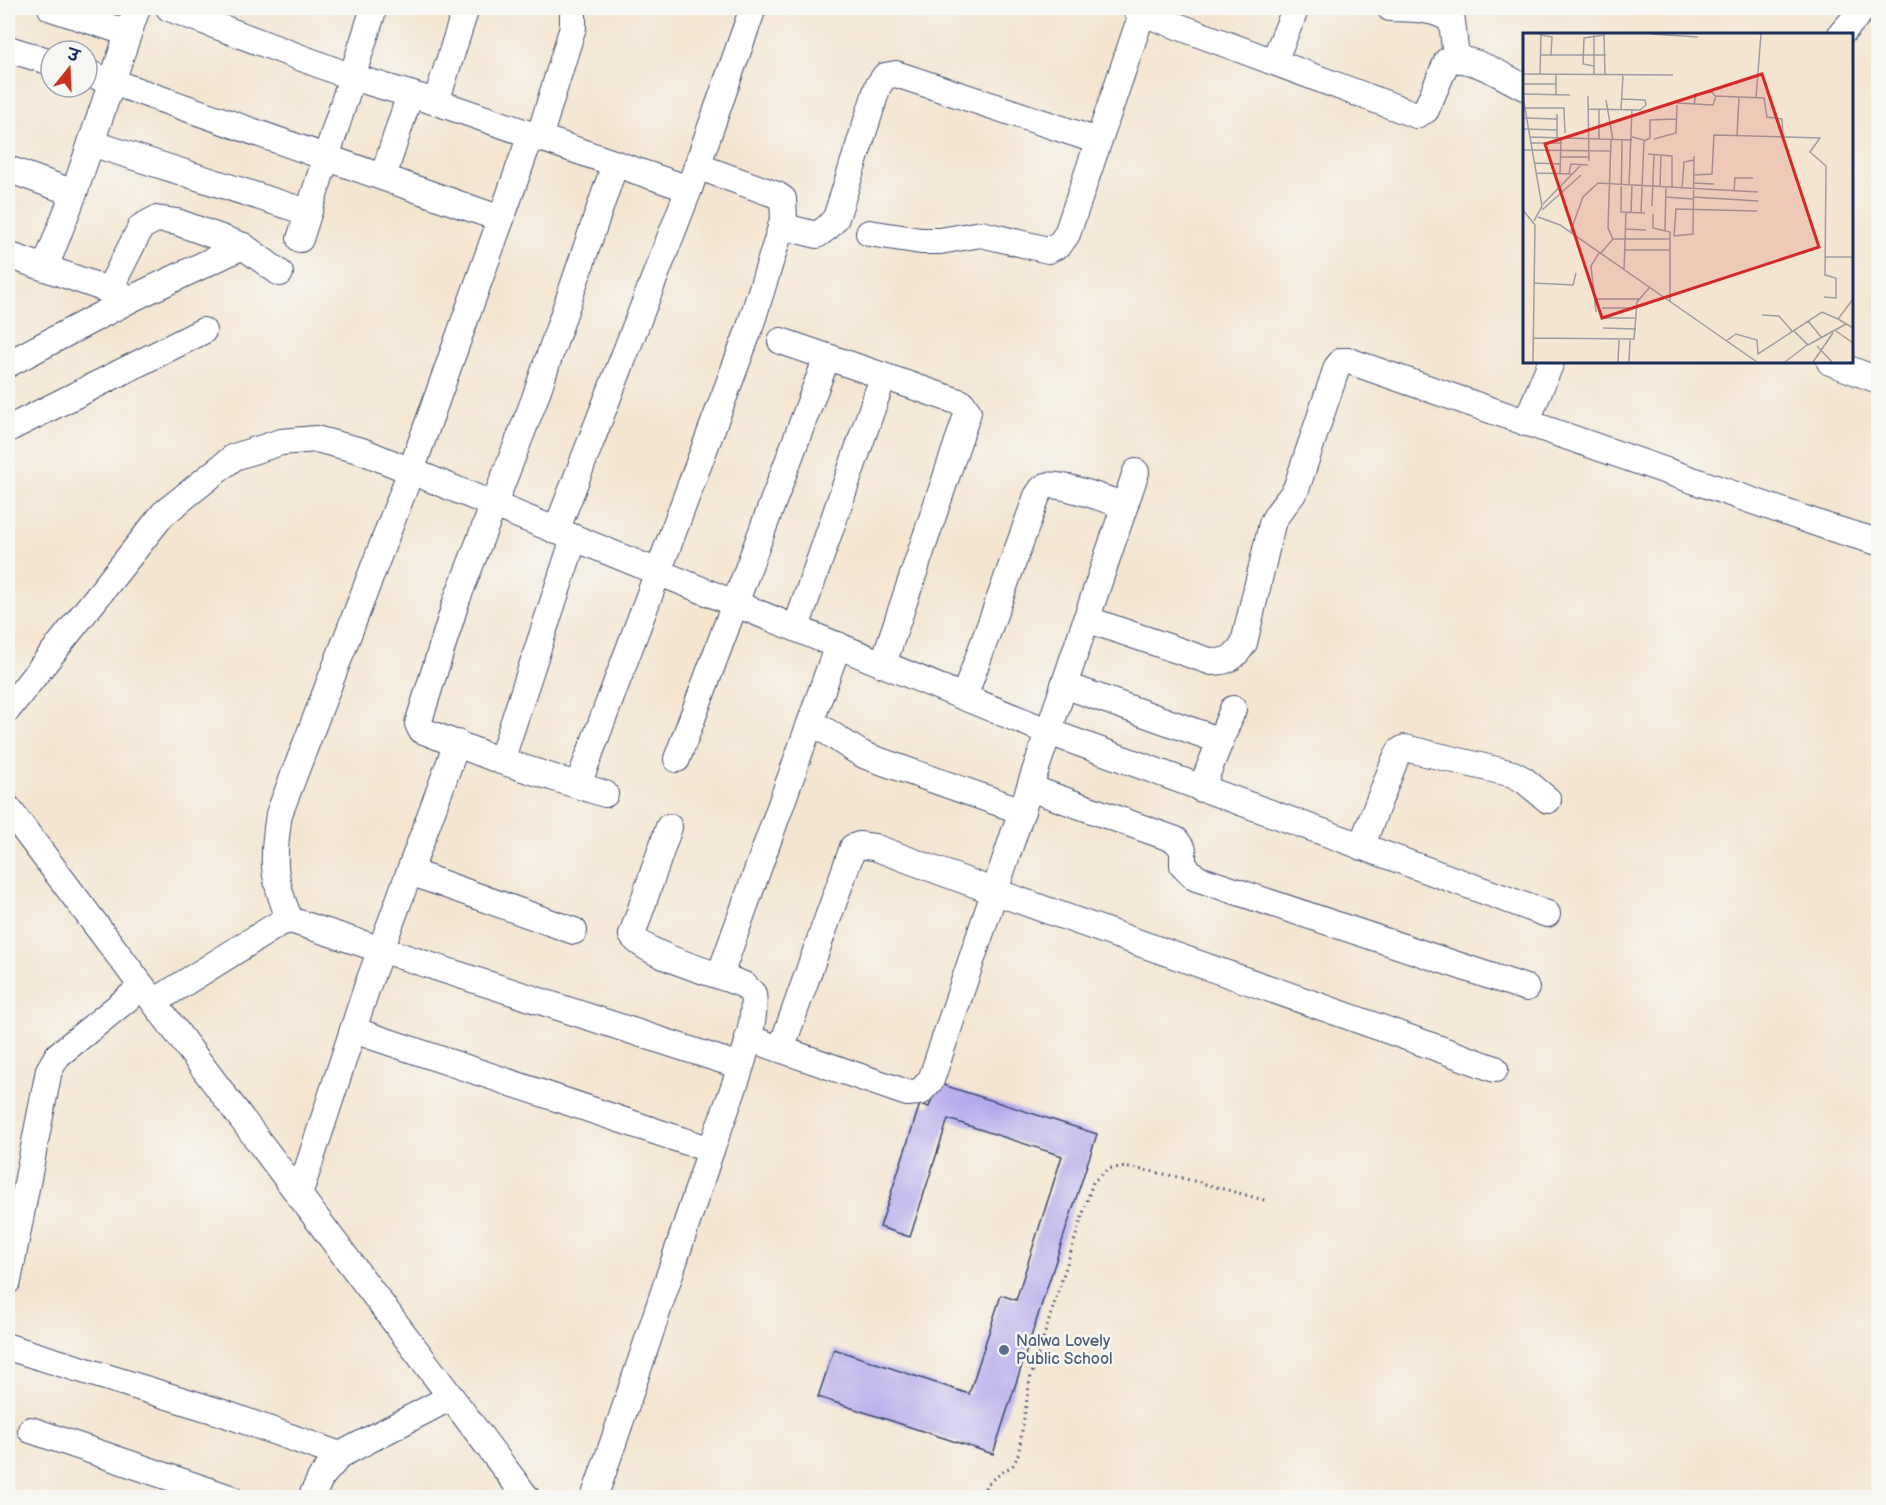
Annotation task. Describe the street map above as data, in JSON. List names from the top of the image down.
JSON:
{
  "places": ["Nalwa Lovely Public School"],
  "north": "top"
}
